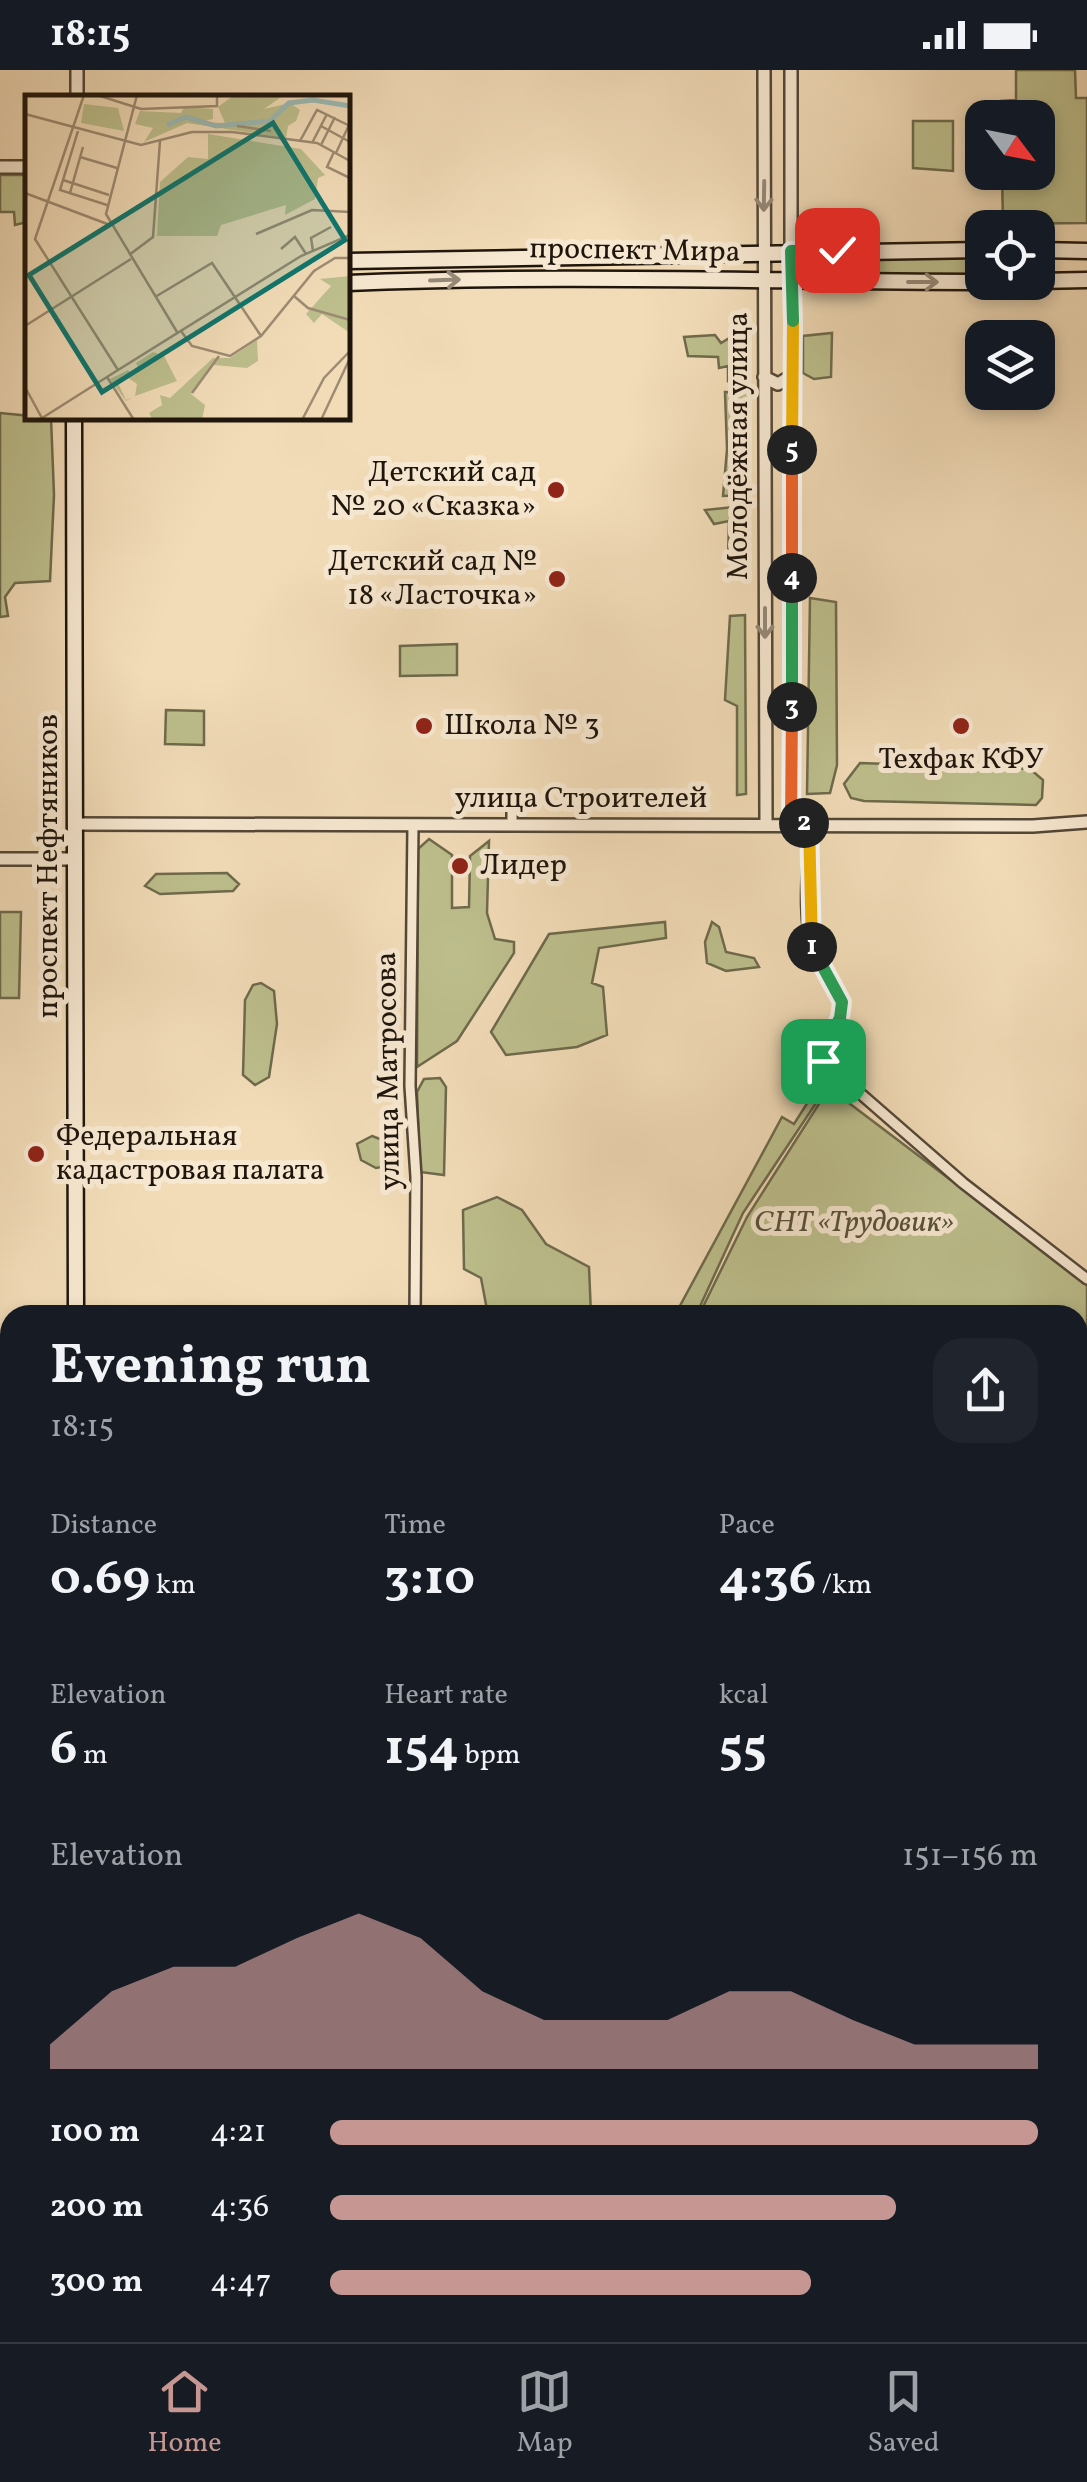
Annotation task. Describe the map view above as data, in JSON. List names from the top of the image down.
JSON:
{
  "streets": {
    "main road": ["проспект Мира", "проспект Нефтяников"],
    "street": ["Молодёжная улица", "улица Строителей", "улица Матросова"]
  },
  "crossings": [
    ["проспект Мира", "Молодёжная улица"],
    ["Молодёжная улица", "улица Строителей"],
    ["улица Строителей", "проспект Нефтяников"],
    ["улица Строителей", "улица Матросова"]
  ],
  "parks": ["СНТ «Трудовик»"],
  "places": [
    "Детский сад № 20 «Сказка»",
    "Детский сад № 18 «Ласточка»",
    "Школа № 3",
    "Техфак КФУ",
    "Лидер",
    "Федеральная кадастровая палата"
  ],
  "north": "bottom right",
  "page": {
    "status": "18:15",
    "pins": [
      "5",
      "4",
      "3",
      "2",
      "1"
    ],
    "heading": ["Evening run", "18:15"],
    "stats": [
      ["Distance", "0.69 km"],
      ["Time", "3:10"],
      ["Pace", "4:36 /km"],
      ["Elevation", "6 m"],
      ["Heart rate", "154 bpm"],
      ["kcal", "55"]
    ],
    "chart": ["Elevation", "151–156 m"],
    "list": [
      {
        "name": "100 m",
        "note": "4:21"
      },
      {
        "name": "200 m",
        "note": "4:36"
      },
      {
        "name": "300 m",
        "note": "4:47"
      }
    ],
    "tabs": ["Home", "Map", "Saved"]
  }
}
